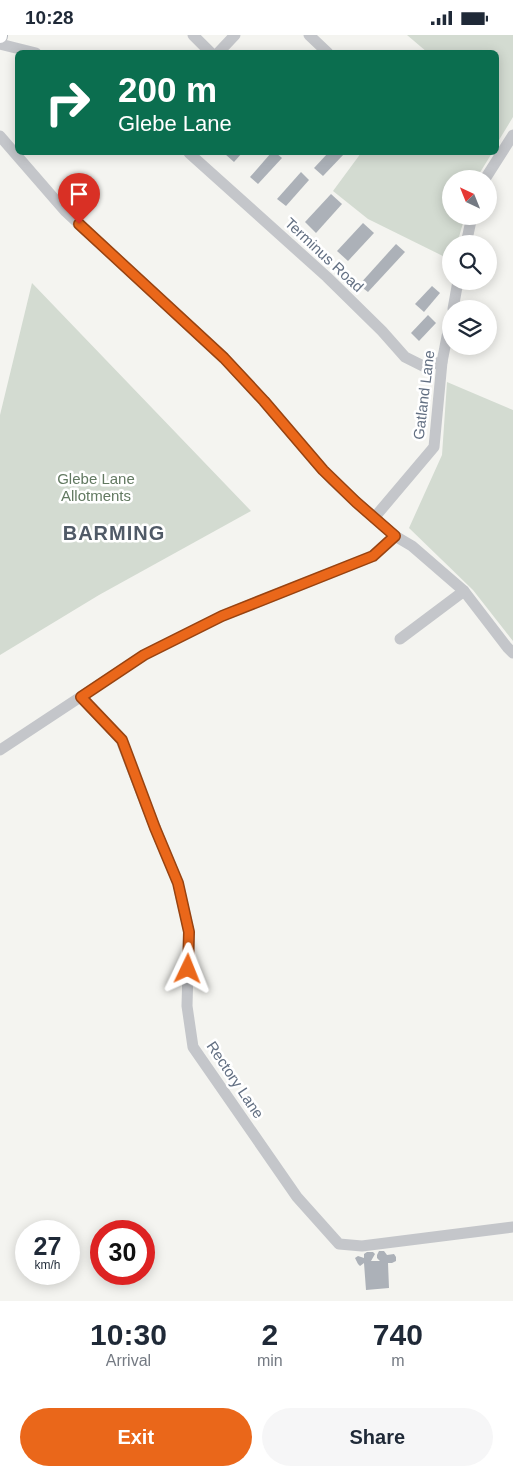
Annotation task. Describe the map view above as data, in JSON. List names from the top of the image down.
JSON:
{
  "streets": {
    "street": ["Terminus Road", "Gatland Lane", "Rectory Lane"]
  },
  "crossings": [
    ["Terminus Road", "Gatland Lane"]
  ],
  "districts": ["BARMING"],
  "parks": ["Glebe Lane Allotments"],
  "north": "top left",
  "page": {
    "status": "10:28",
    "turn": ["200 m", "Glebe Lane"],
    "speed": "27 km/h",
    "limit": "30",
    "eta": [
      "10:30",
      "Arrival",
      "2",
      "min",
      "740",
      "m"
    ],
    "buttons": ["Exit", "Share"]
  }
}
